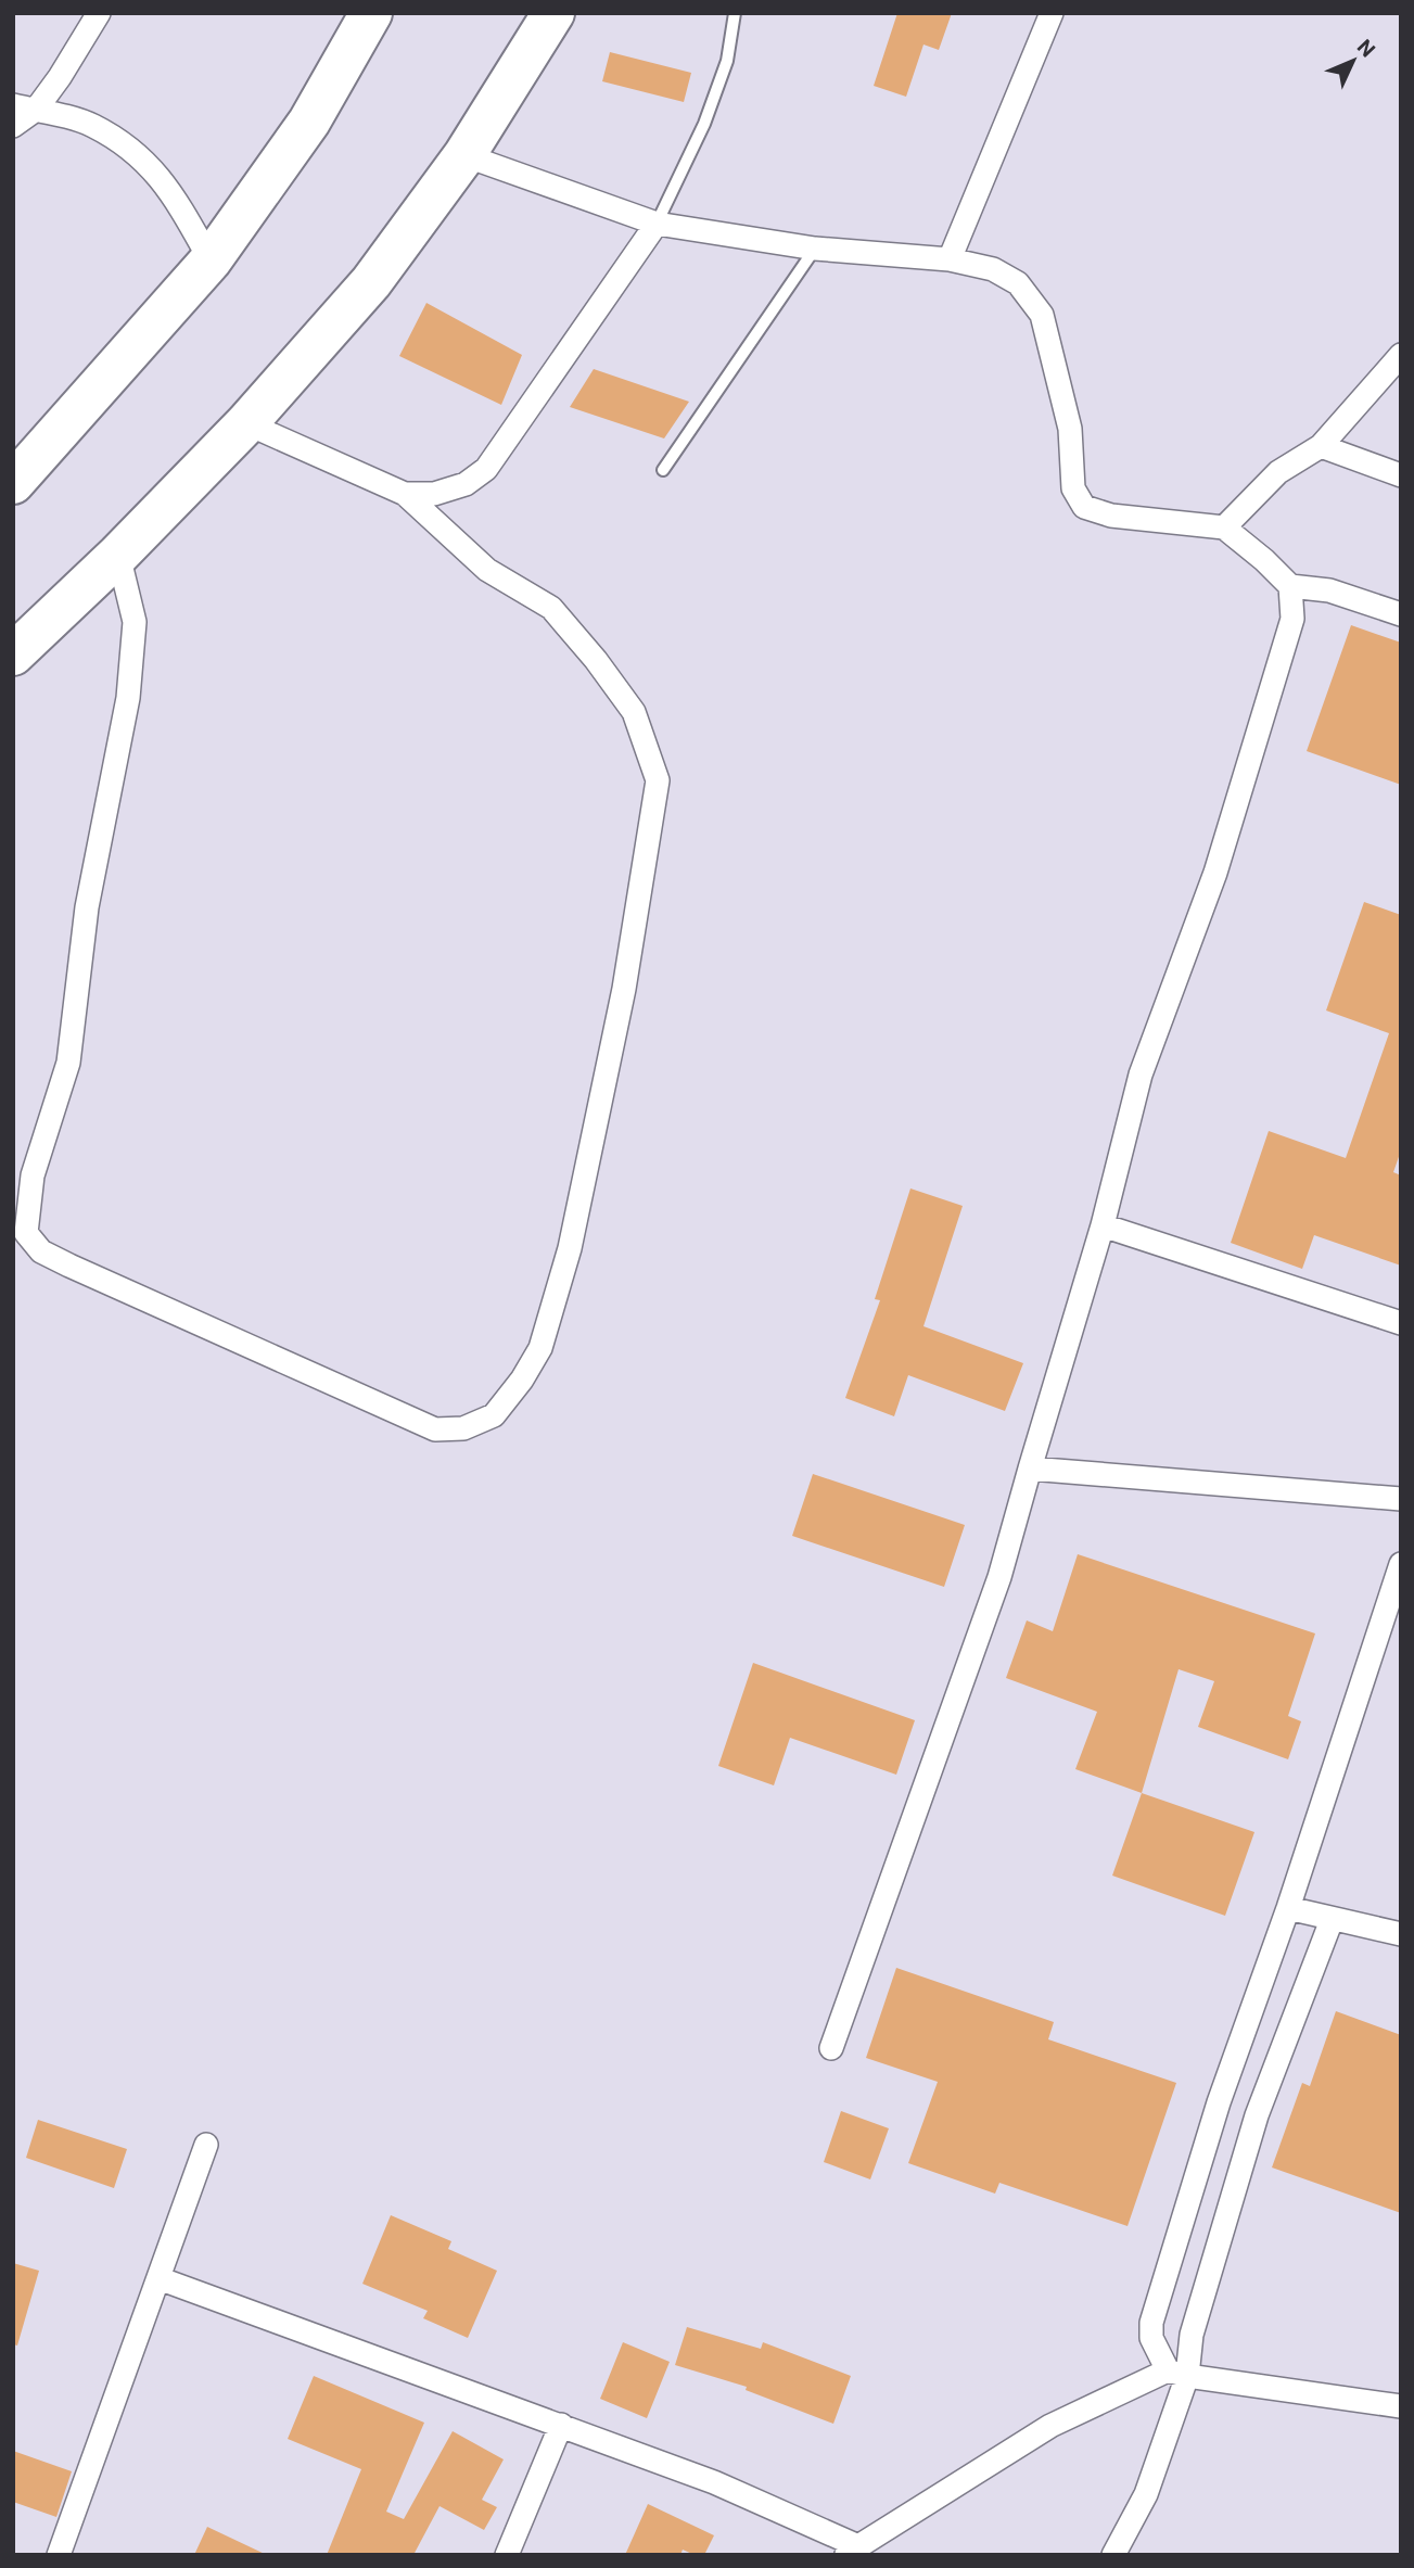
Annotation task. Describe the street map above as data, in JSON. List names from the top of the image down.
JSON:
{
  "north": "top right"
}
